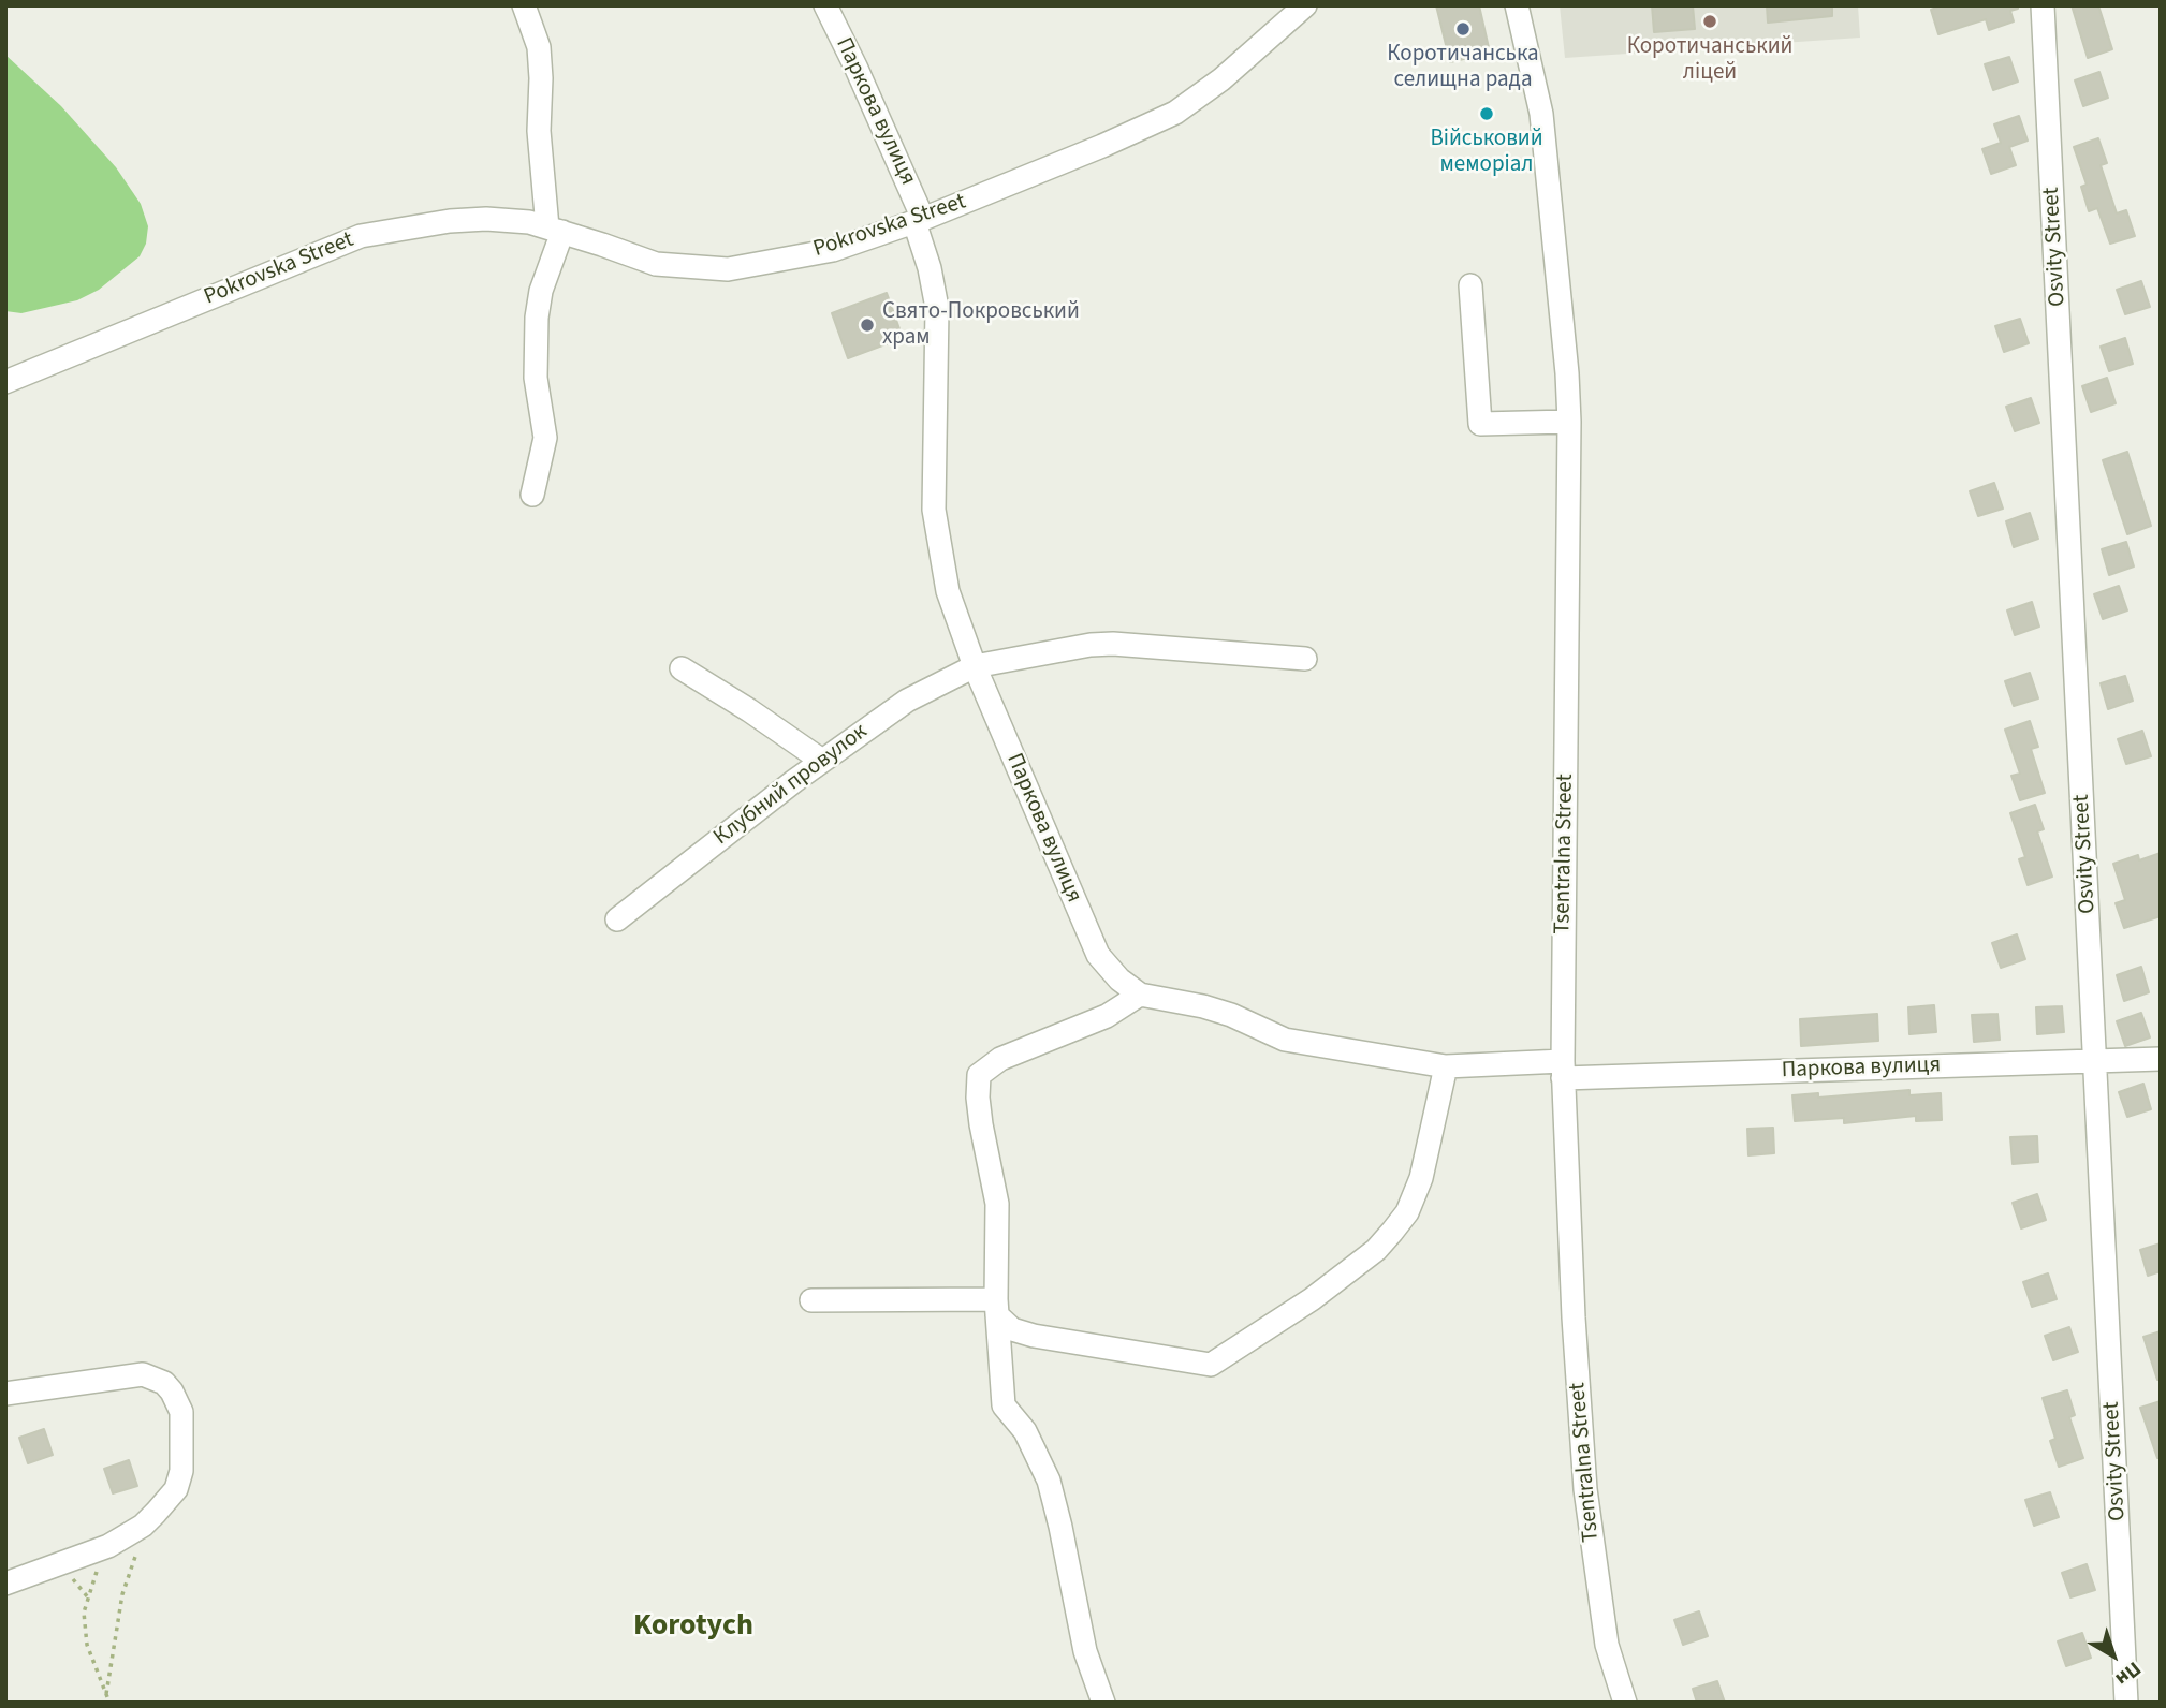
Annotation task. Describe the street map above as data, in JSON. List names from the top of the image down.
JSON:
{
  "streets": {
    "street": [
      "Паркова вулиця",
      "Pokrovska Street",
      "Osvity Street",
      "Клубний провулок",
      "Tsentralna Street"
    ]
  },
  "crossings": [
    ["Паркова вулиця", "Pokrovska Street"],
    ["Паркова вулиця", "Osvity Street"],
    ["Паркова вулиця", "Клубний провулок"],
    ["Паркова вулиця", "Tsentralna Street"]
  ],
  "districts": ["Korotych"],
  "places": [
    "Коротичанський ліцей",
    "Коротичанська селищна рада",
    "Військовий меморіал",
    "Свято-Покровський храм"
  ],
  "north": "bottom right"
}
